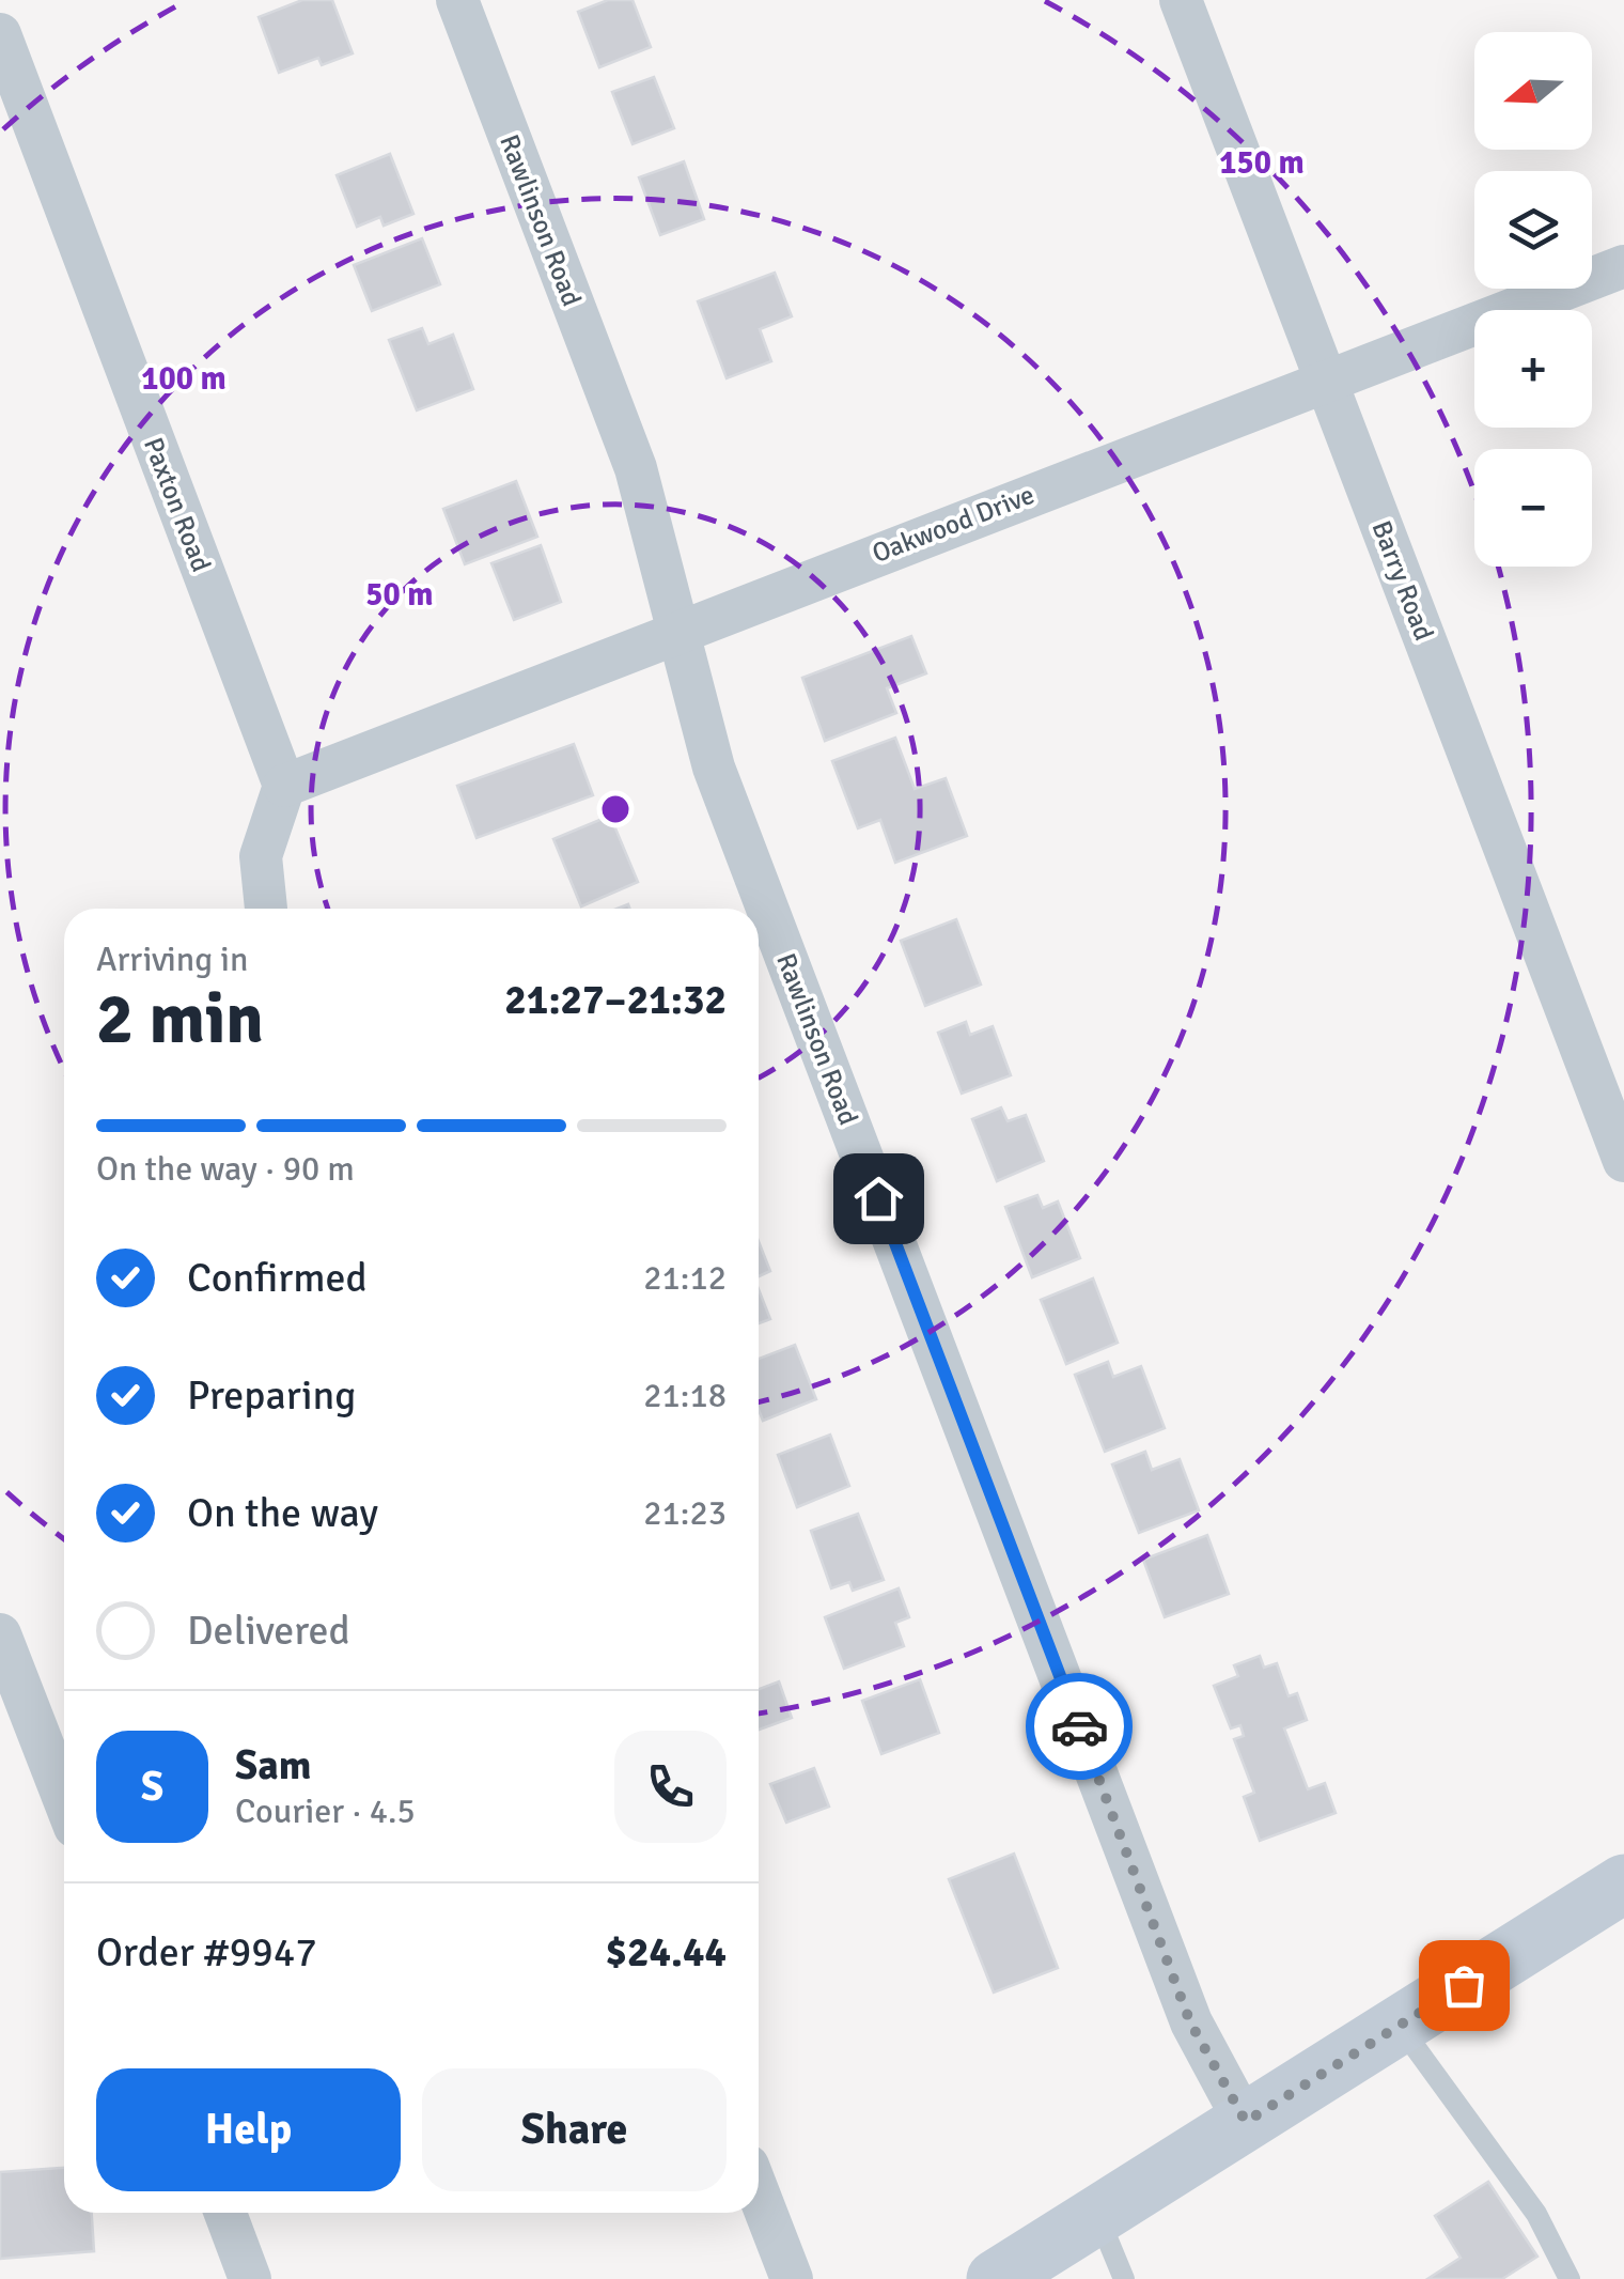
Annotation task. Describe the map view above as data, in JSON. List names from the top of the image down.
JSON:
{
  "streets": {
    "street": [
      "Rawlinson Road",
      "Paxton Road",
      "Oakwood Drive",
      "Barry Road"
    ]
  },
  "crossings": [
    ["Rawlinson Road", "Oakwood Drive"],
    ["Paxton Road", "Oakwood Drive"],
    ["Oakwood Drive", "Barry Road"]
  ],
  "north": "left",
  "page": {
    "map_buttons": ["+", "−"],
    "heading": ["2 min", "Arriving in", "21:27–21:32"],
    "panel": [
      "Sam",
      "Courier · 4.5",
      "Order #9947",
      "$24.44"
    ],
    "bar": "On the way · 90 m",
    "list": [
      ["Confirmed", "21:12"],
      ["Preparing", "21:18"],
      ["On the way", "21:23"],
      "Delivered"
    ],
    "round": "S",
    "buttons": ["Help", "Share"]
  },
  "rings": ["150 m", "100 m", "50 m"]
}
